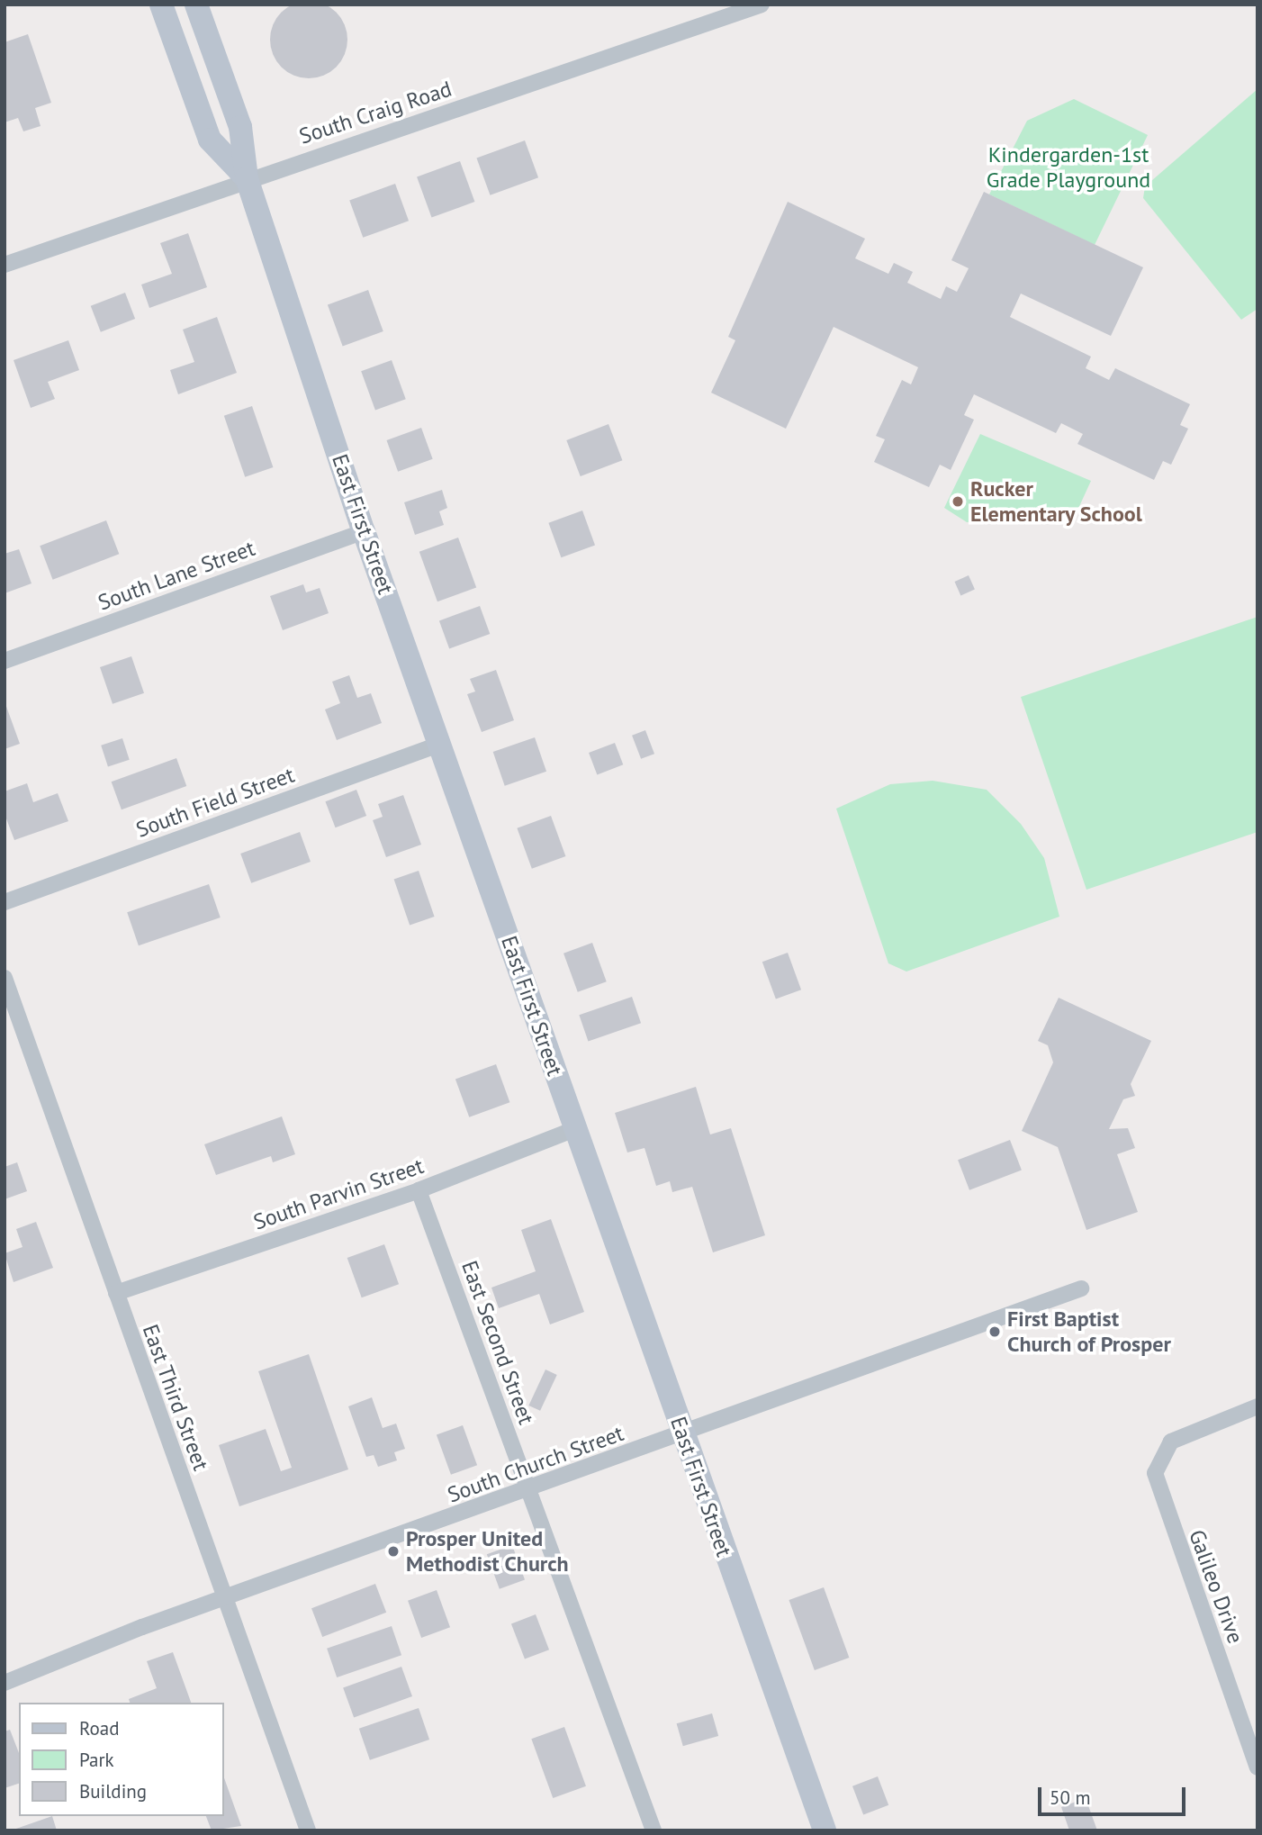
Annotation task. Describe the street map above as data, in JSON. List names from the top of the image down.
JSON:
{
  "streets": {
    "street": [
      "South Craig Road",
      "East First Street",
      "South Lane Street",
      "South Field Street",
      "South Parvin Street",
      "East Second Street",
      "East Third Street",
      "South Church Street",
      "Galileo Drive"
    ]
  },
  "crossings": [
    ["South Craig Road", "East First Street"],
    ["East First Street", "South Lane Street"],
    ["East First Street", "South Field Street"],
    ["East First Street", "South Parvin Street"],
    ["East First Street", "South Church Street"],
    ["South Parvin Street", "East Second Street"],
    ["South Parvin Street", "East Third Street"],
    ["East Second Street", "South Church Street"],
    ["East Third Street", "South Church Street"]
  ],
  "parks": ["Kindergarden-1st Grade Playground"],
  "places": ["Rucker Elementary School", "First Baptist Church of Prosper", "Prosper United Methodist Church"],
  "legend": ["Road", "Park", "Building"],
  "scale_bar": "50 m"
}
